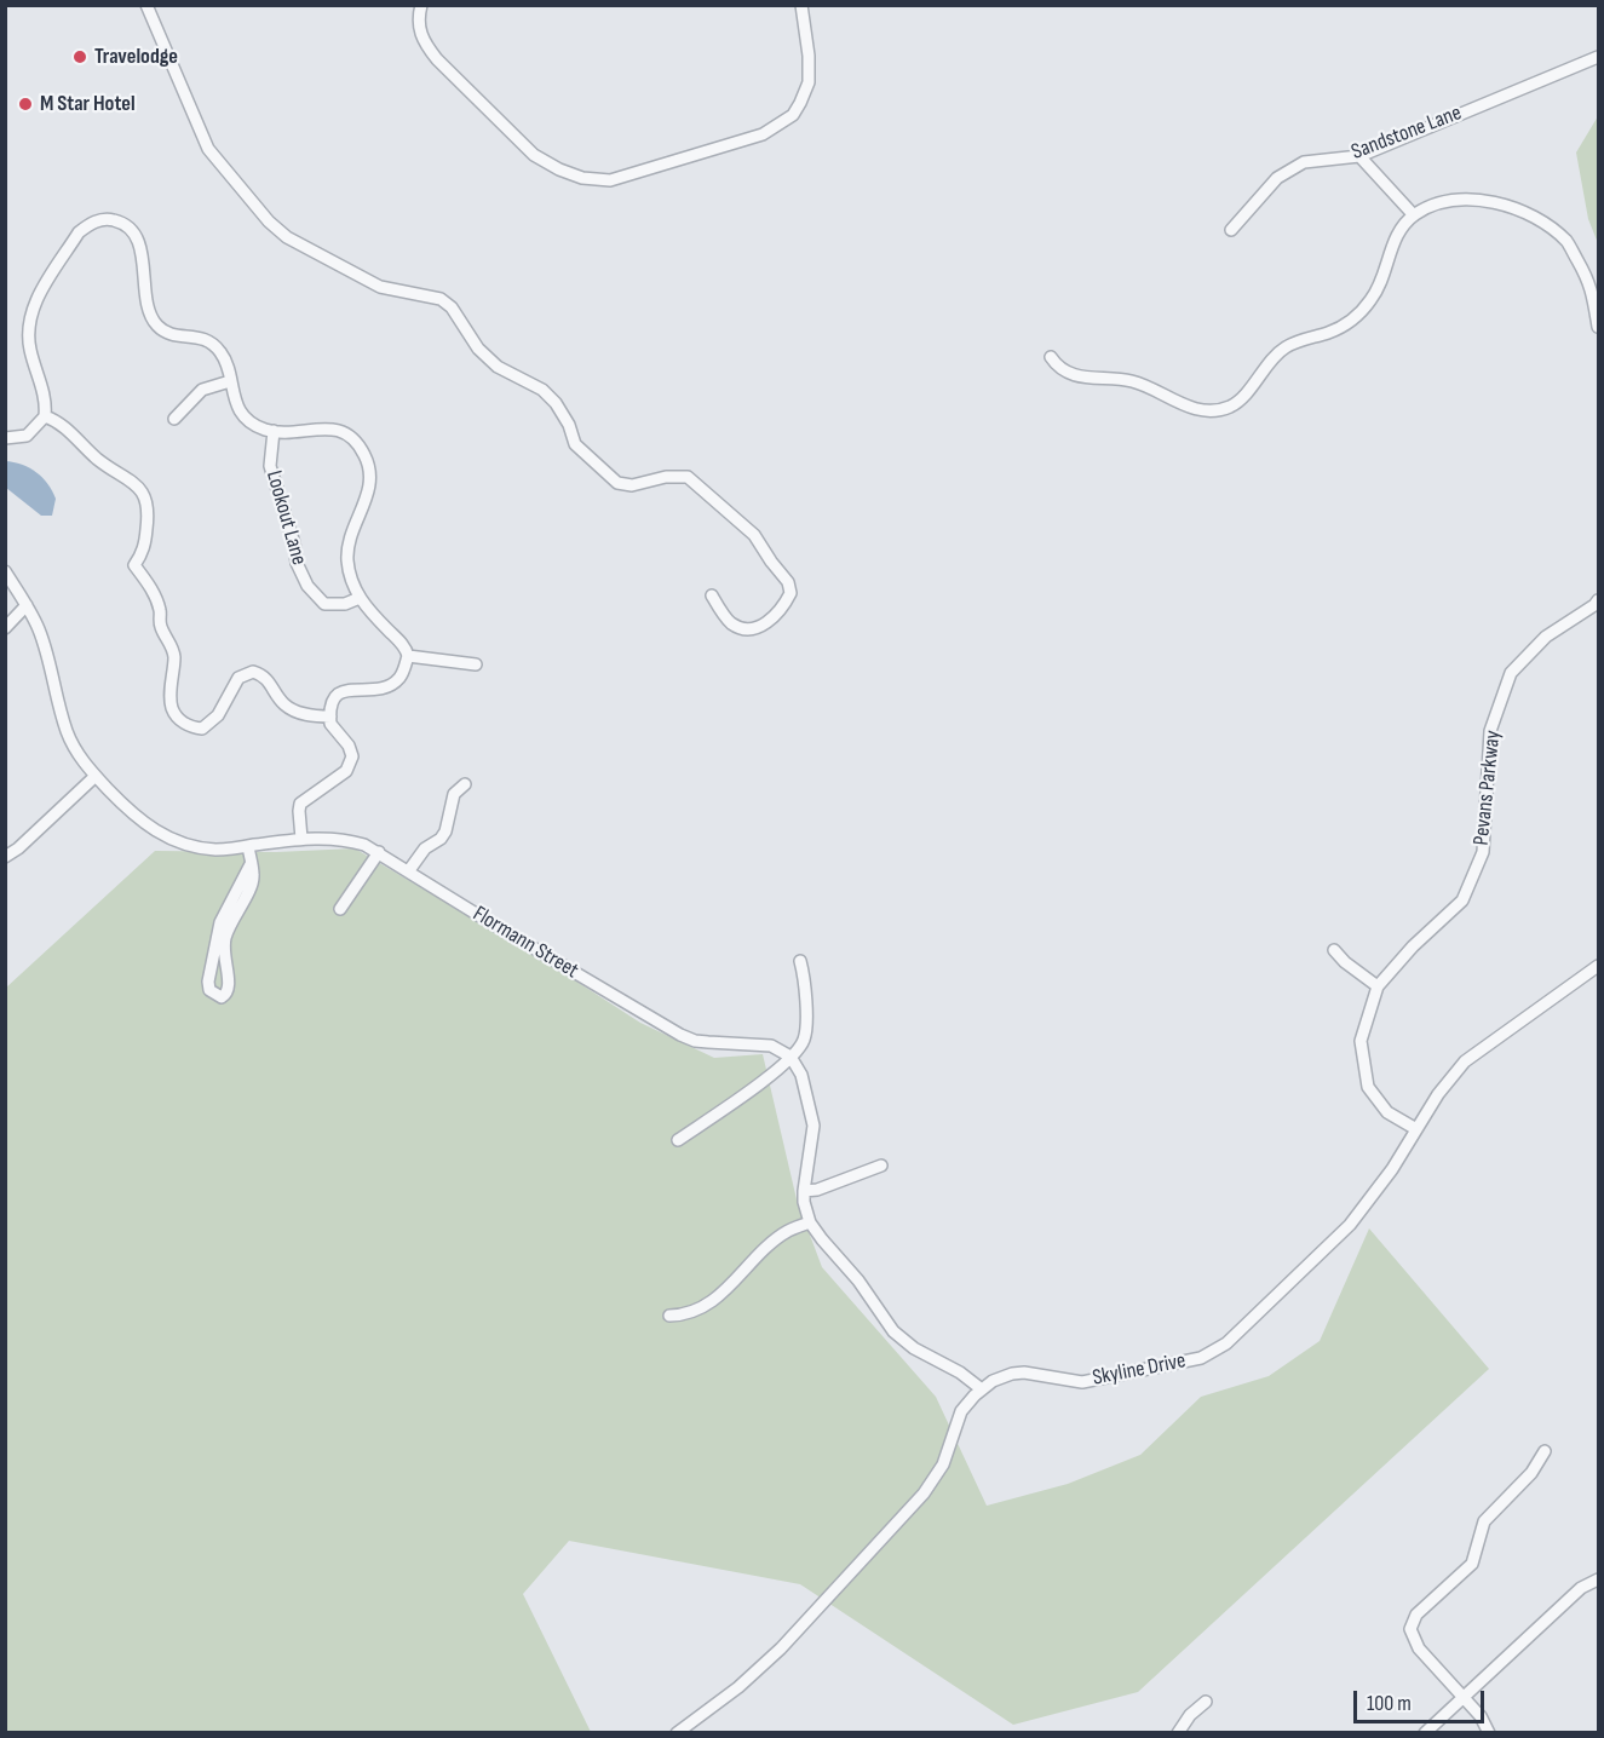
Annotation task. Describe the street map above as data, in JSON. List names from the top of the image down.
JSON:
{
  "streets": {
    "street": [
      "Sandstone Lane",
      "Lookout Lane",
      "Pevans Parkway",
      "Flormann Street",
      "Skyline Drive"
    ]
  },
  "crossings": [
    ["Pevans Parkway", "Skyline Drive"]
  ],
  "places": ["Travelodge", "M Star Hotel"],
  "scale_bar": "100 m"
}
